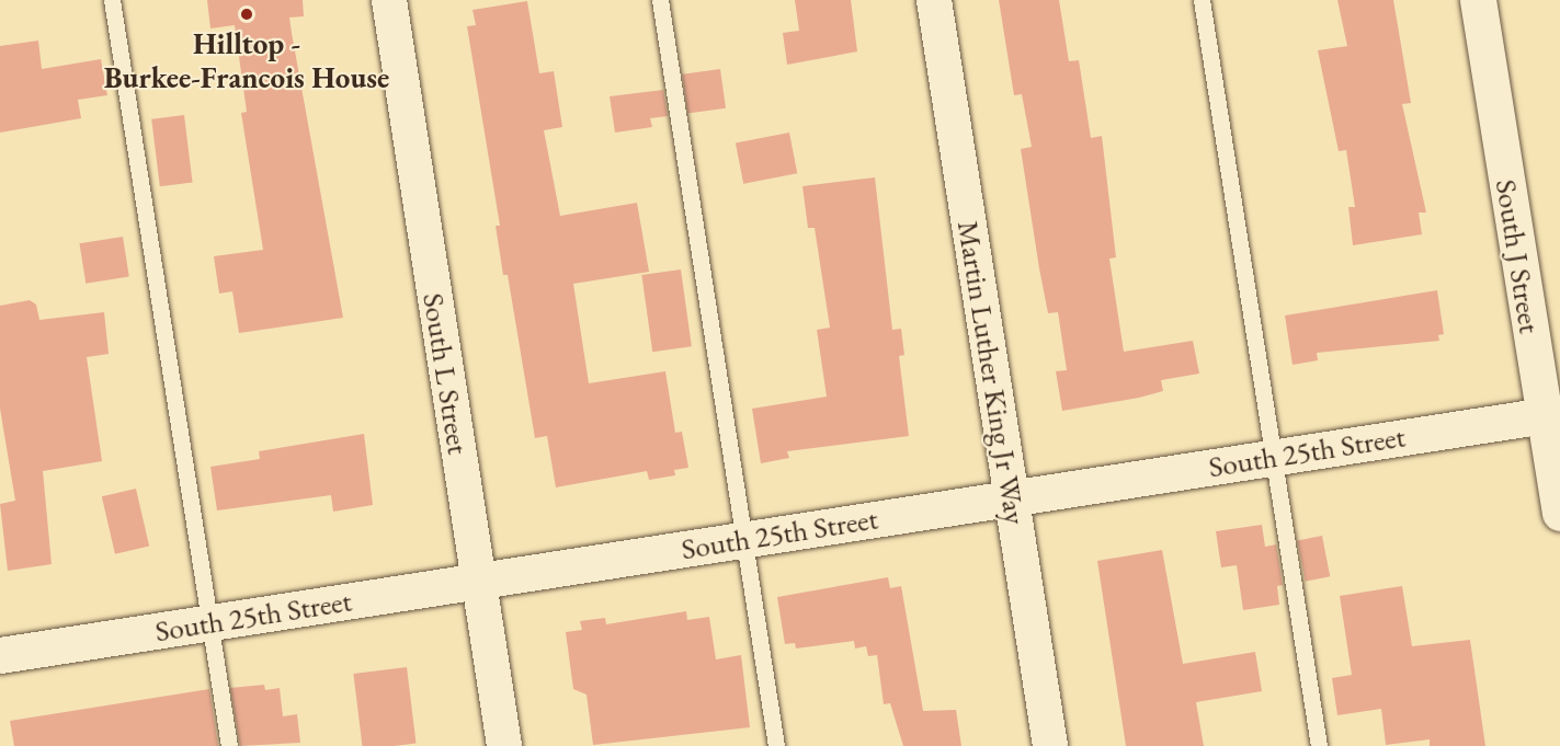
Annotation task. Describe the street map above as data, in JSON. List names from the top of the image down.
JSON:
{
  "streets": {
    "street": [
      "South J Street",
      "Martin Luther King Jr Way",
      "South L Street",
      "South 25th Street"
    ]
  },
  "crossings": [
    ["South J Street", "South 25th Street"],
    ["Martin Luther King Jr Way", "South 25th Street"],
    ["South L Street", "South 25th Street"]
  ],
  "places": ["Hilltop - Burkee-Francois House"]
}
